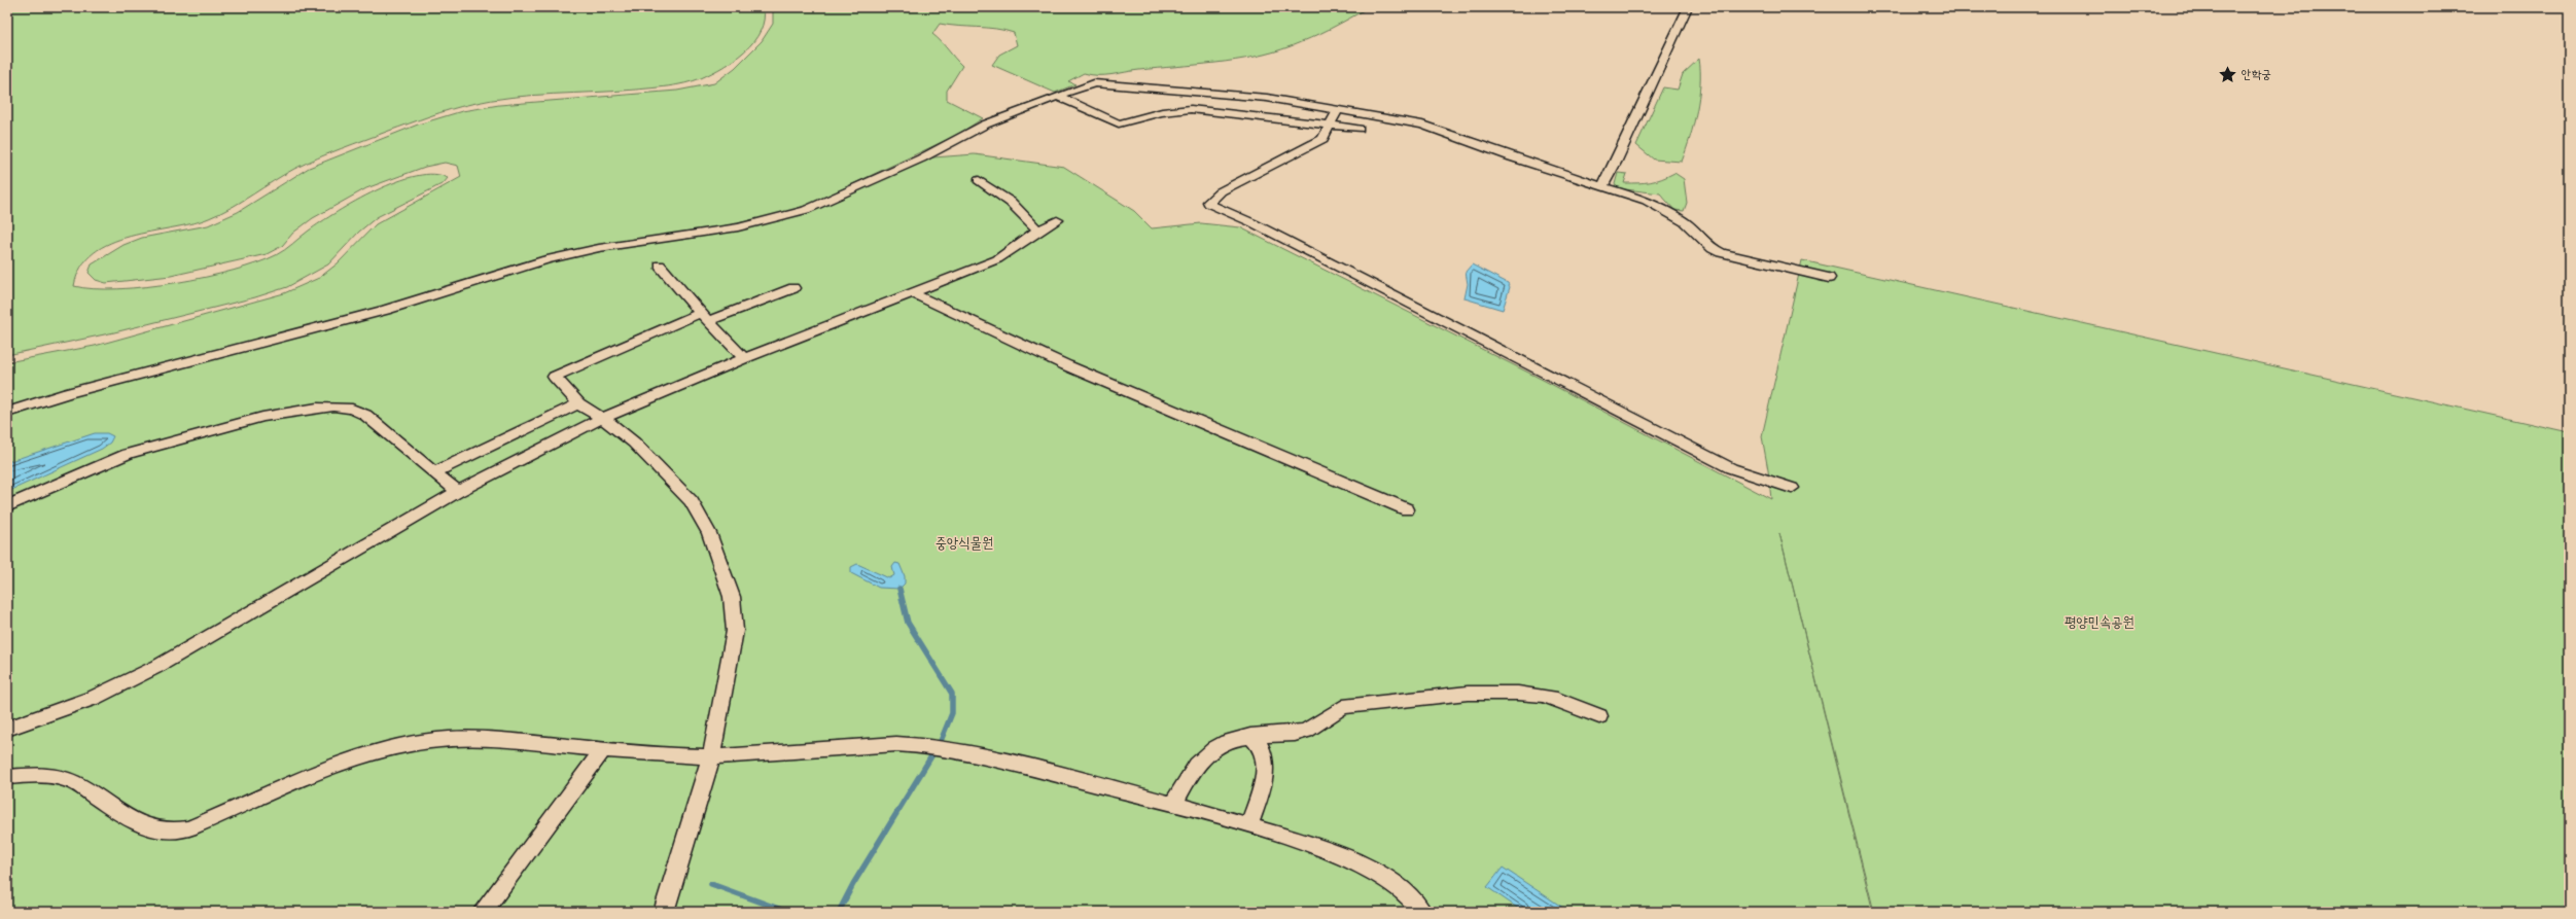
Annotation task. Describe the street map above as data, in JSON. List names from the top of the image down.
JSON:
{
  "parks": ["중앙식물원", "평양민속공원"],
  "places": {
    "place": ["안학궁"]
  }
}
